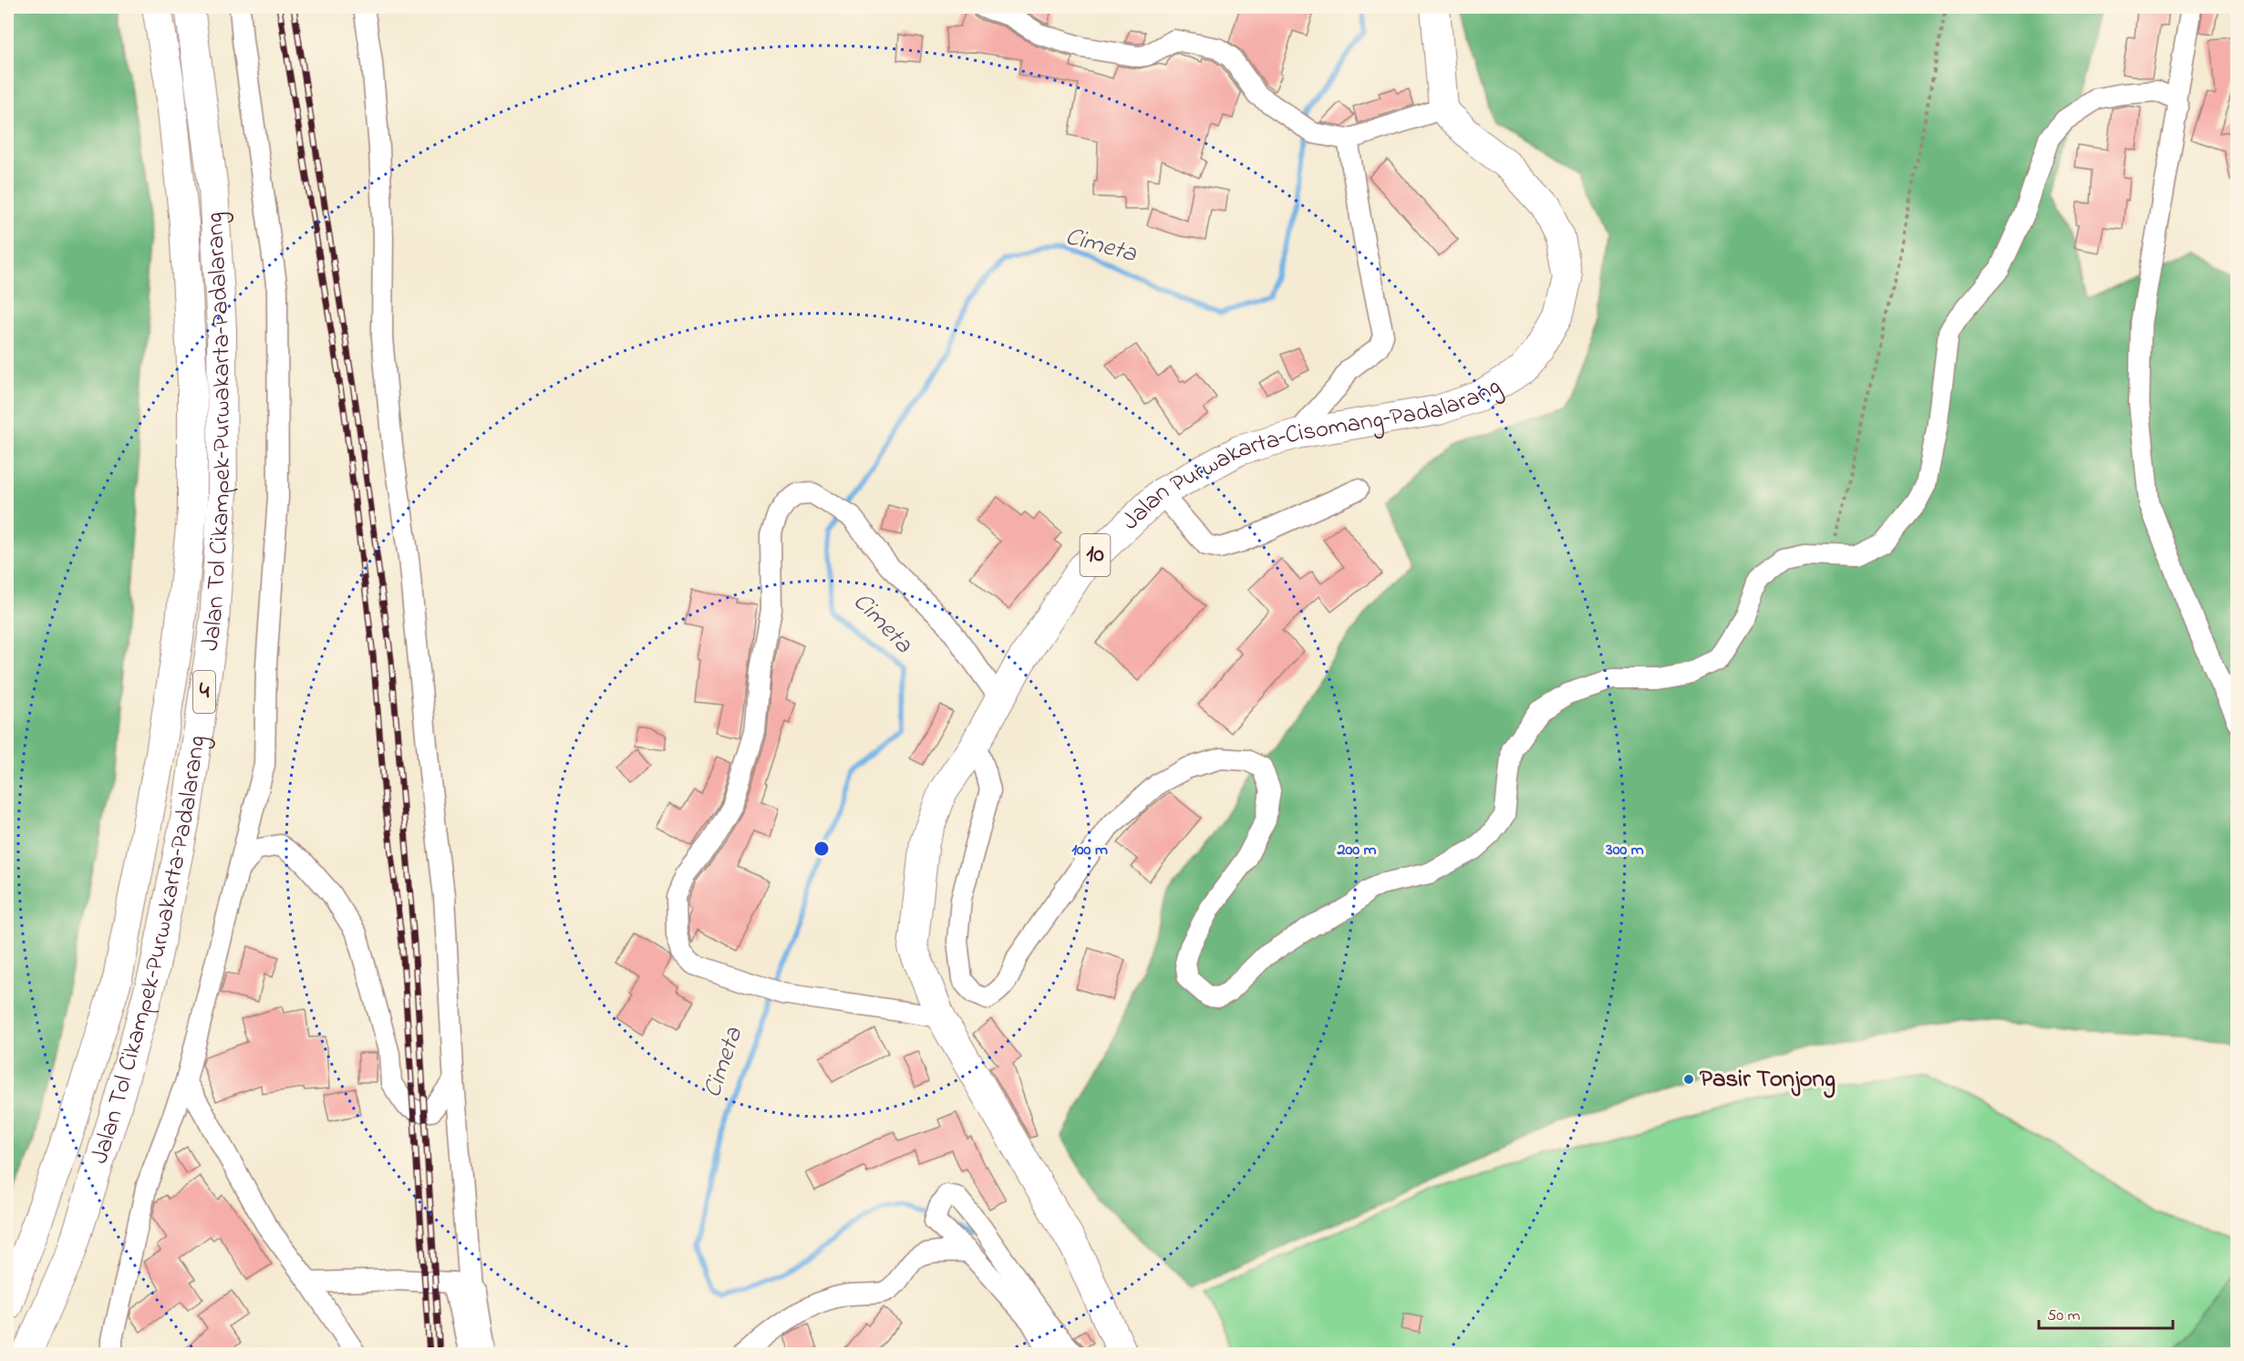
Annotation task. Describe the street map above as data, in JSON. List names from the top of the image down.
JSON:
{
  "streets": {
    "highway": [
      "Jalan Tol Cikampek–Purwakarta–Padalarang",
      "Jalan Purwakarta–Cisomang–Padalarang",
      "10",
      "4"
    ]
  },
  "water": ["Cimeta"],
  "places": ["Pasir Tonjong"],
  "scale_bar": "50 m",
  "rings": ["100 m", "200 m", "300 m"]
}
